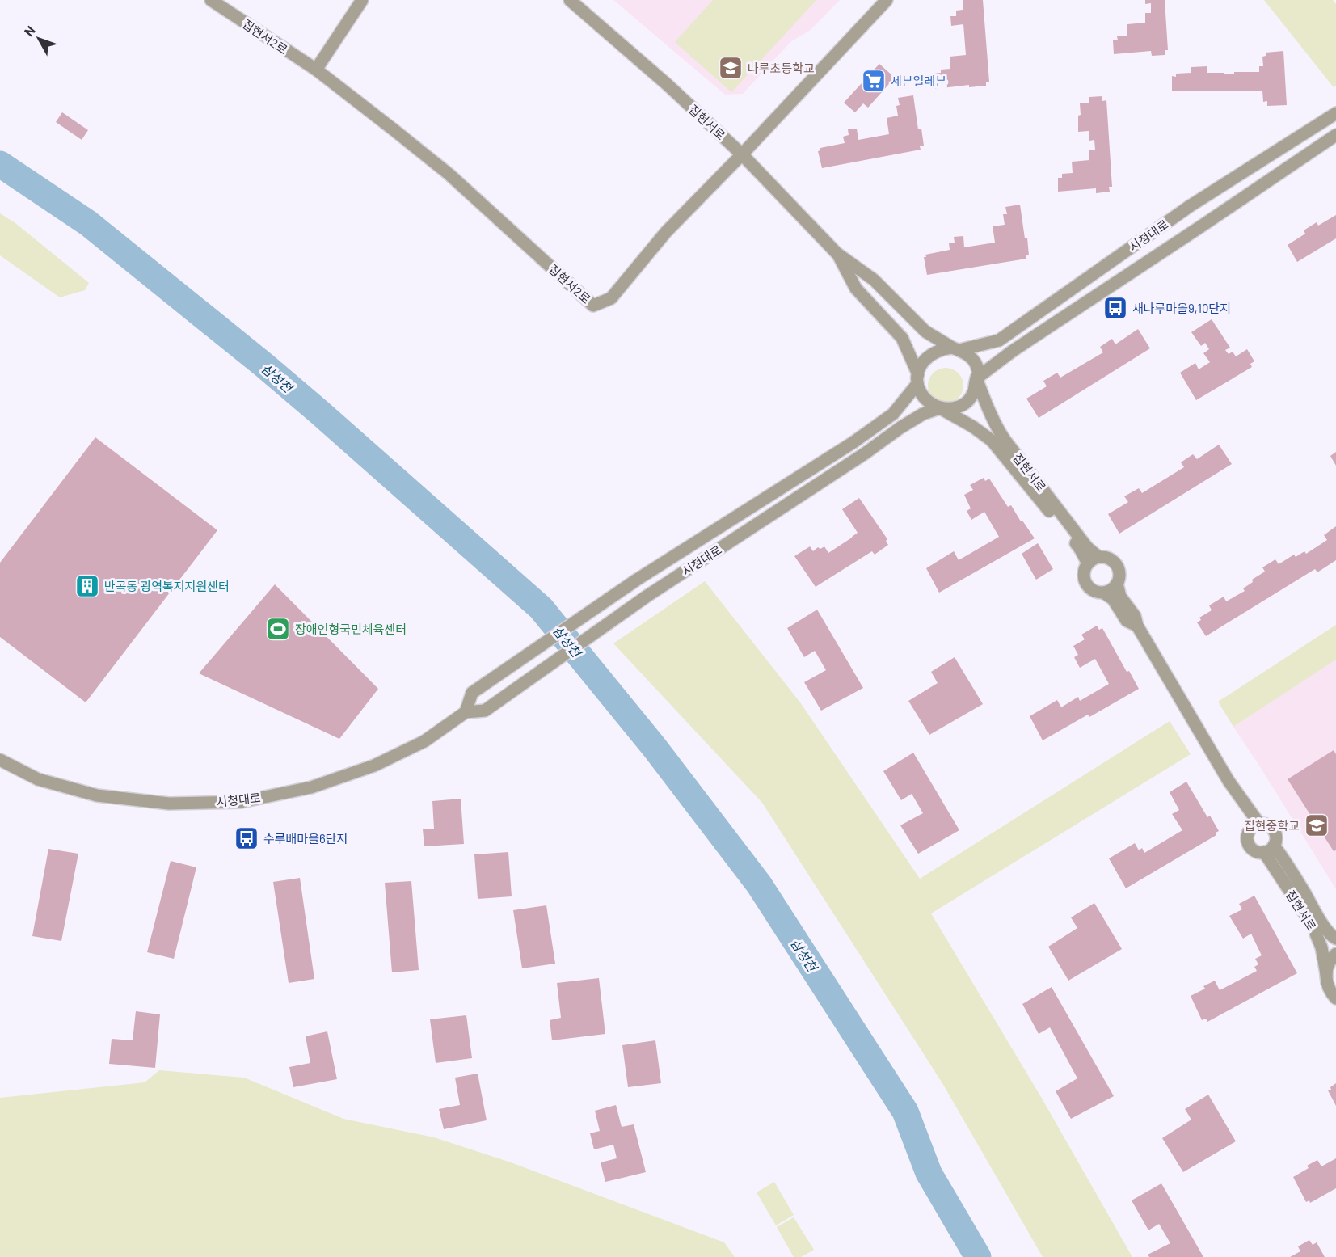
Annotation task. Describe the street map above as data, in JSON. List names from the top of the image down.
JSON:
{
  "streets": {
    "street": ["집현서2로", "집현서로", "시청대로"]
  },
  "crossings": [
    ["집현서2로", "집현서로"],
    ["집현서로", "시청대로"]
  ],
  "water": ["삼성천"],
  "places": {
    "school or university": ["나루초등학교", "집현중학교"],
    "supermarket": ["세븐일레븐"],
    "bus stop": ["새나루마을9,10단지", "수루배마을6단지"],
    "building": ["반곡동 광역복지지원센터"],
    "sports": ["장애인형국민체육센터"]
  },
  "north": "top left"
}
